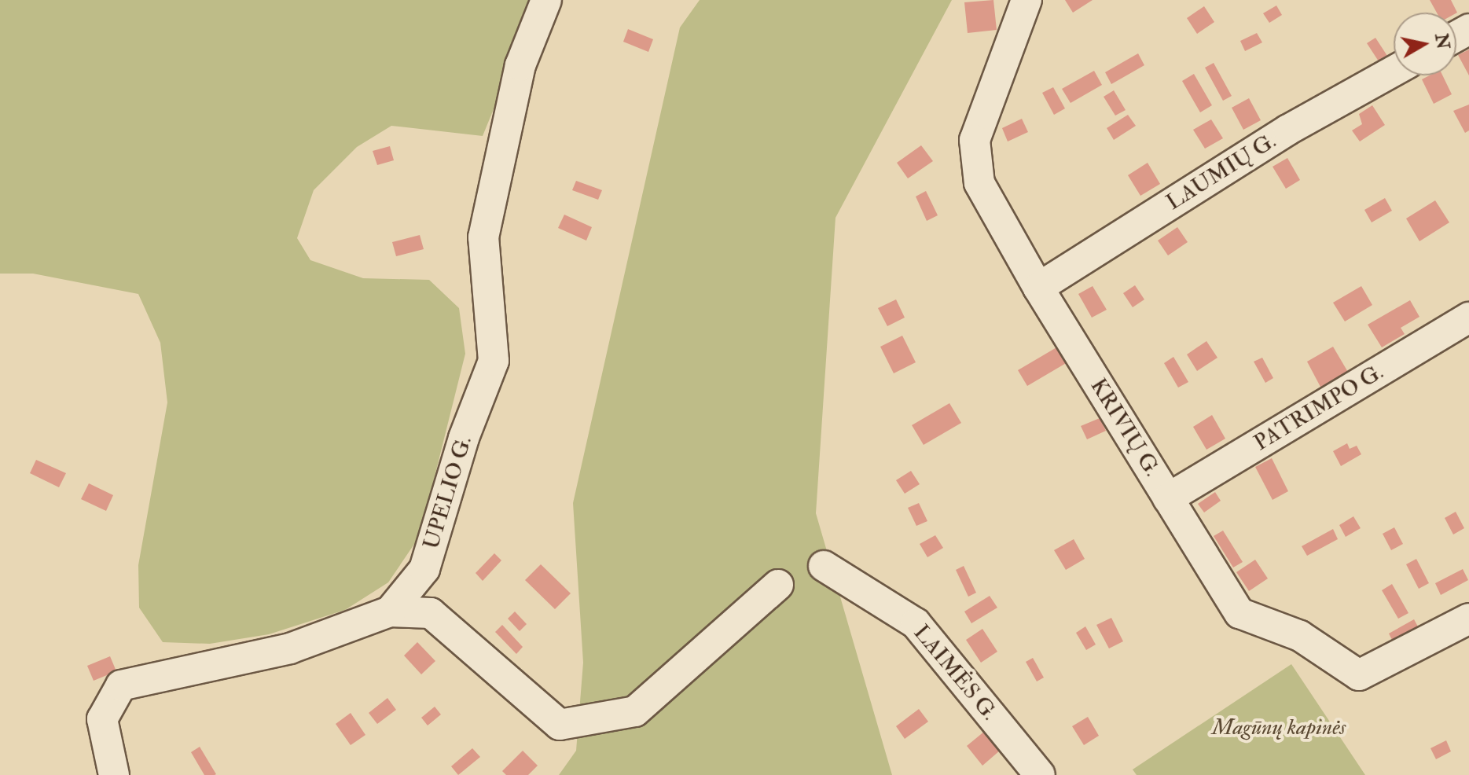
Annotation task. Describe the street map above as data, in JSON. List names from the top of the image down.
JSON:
{
  "streets": {
    "street": [
      "LAUMIŲ G.",
      "PATRIMPO G.",
      "KRIVIŲ G.",
      "UPELIO G.",
      "LAIMĖS G."
    ]
  },
  "crossings": [
    ["LAUMIŲ G.", "KRIVIŲ G."],
    ["PATRIMPO G.", "KRIVIŲ G."]
  ],
  "parks": ["Magūnų kapinės"],
  "north": "right"
}
